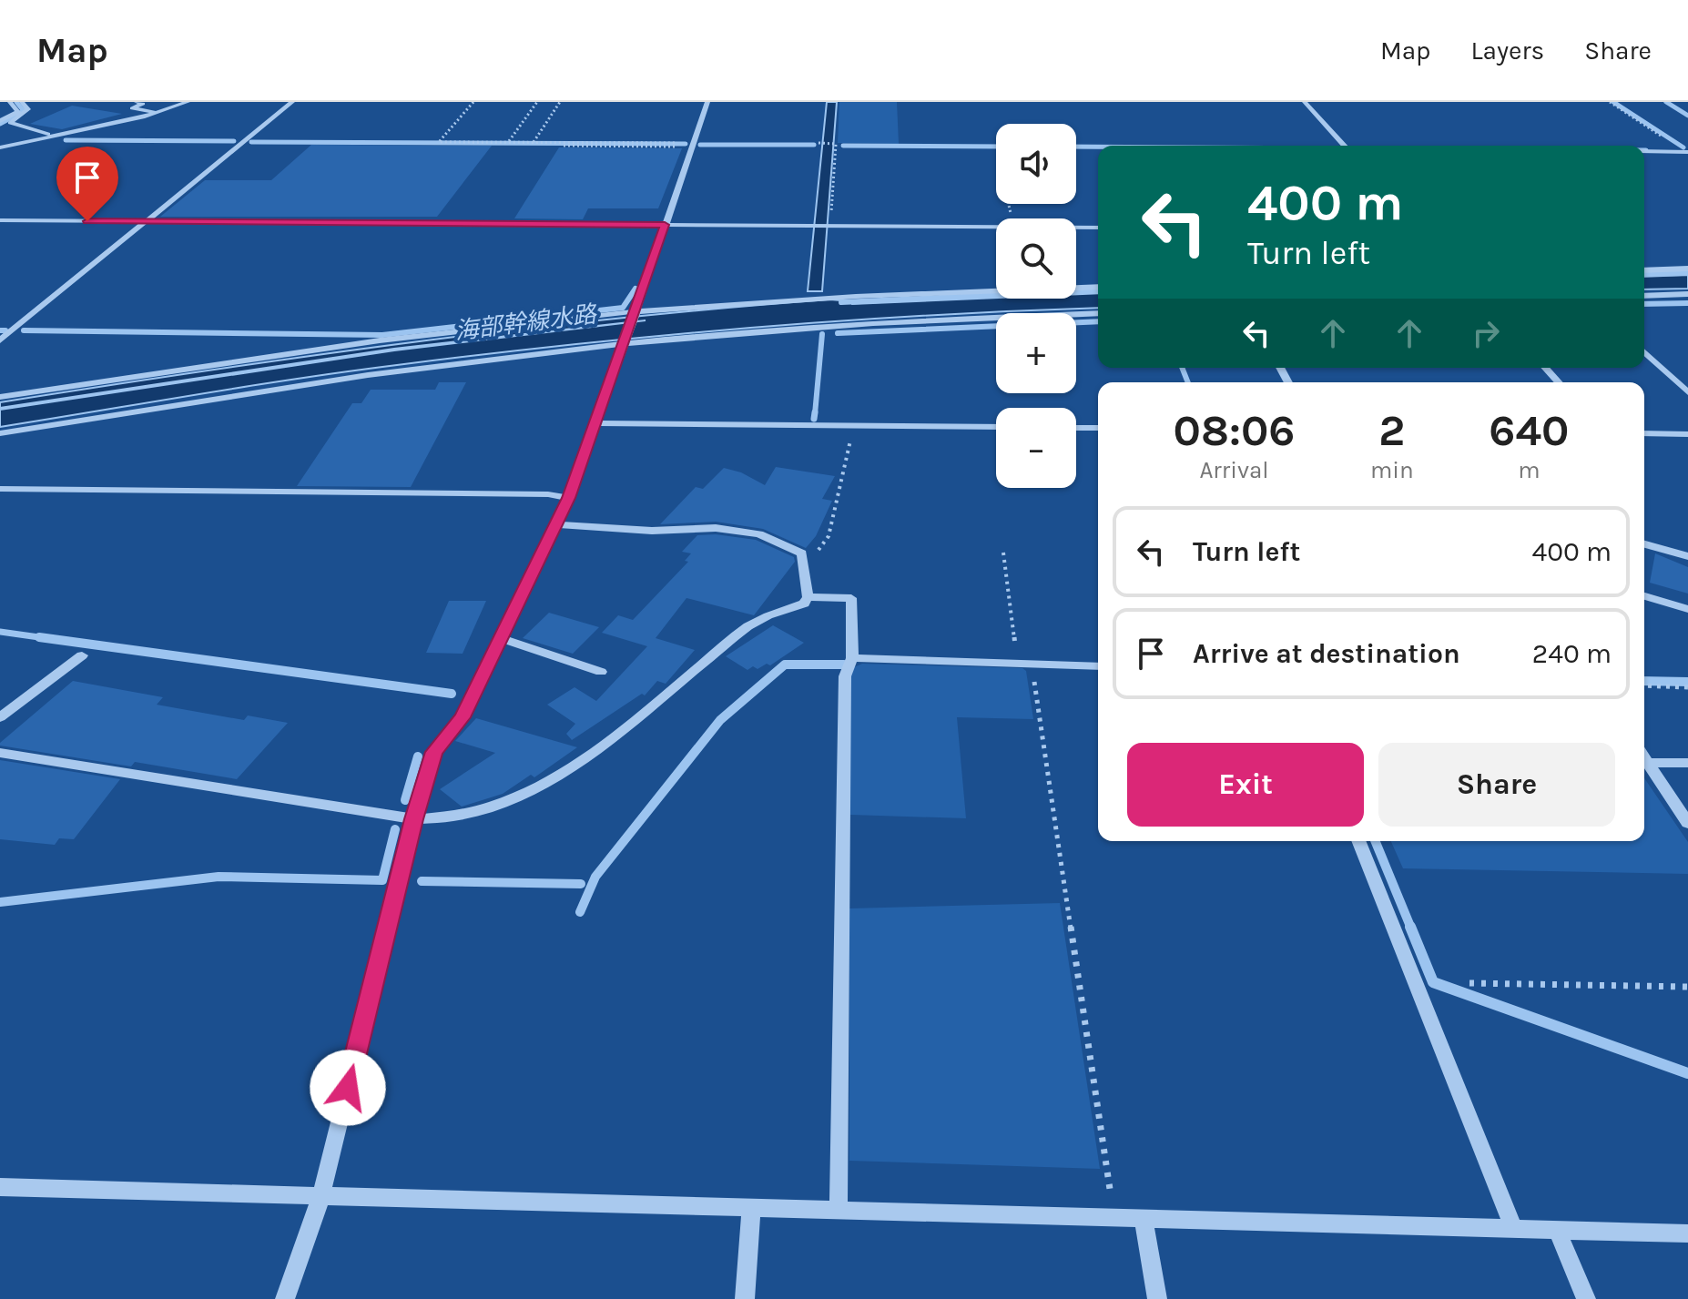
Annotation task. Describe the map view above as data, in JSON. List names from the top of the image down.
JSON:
{
  "water": ["海部幹線水路"],
  "page": {
    "header": "Map",
    "nav": ["Map", "Layers", "Share"],
    "map_buttons": ["+", "−"],
    "turn": ["400 m", "Turn left"],
    "eta": [
      "08:06",
      "Arrival",
      "2",
      "min",
      "640",
      "m"
    ],
    "list": [
      {
        "name": "Turn left",
        "value": "400 m"
      },
      {
        "name": "Arrive at destination",
        "value": "240 m"
      }
    ],
    "buttons": ["Exit", "Share"]
  }
}
